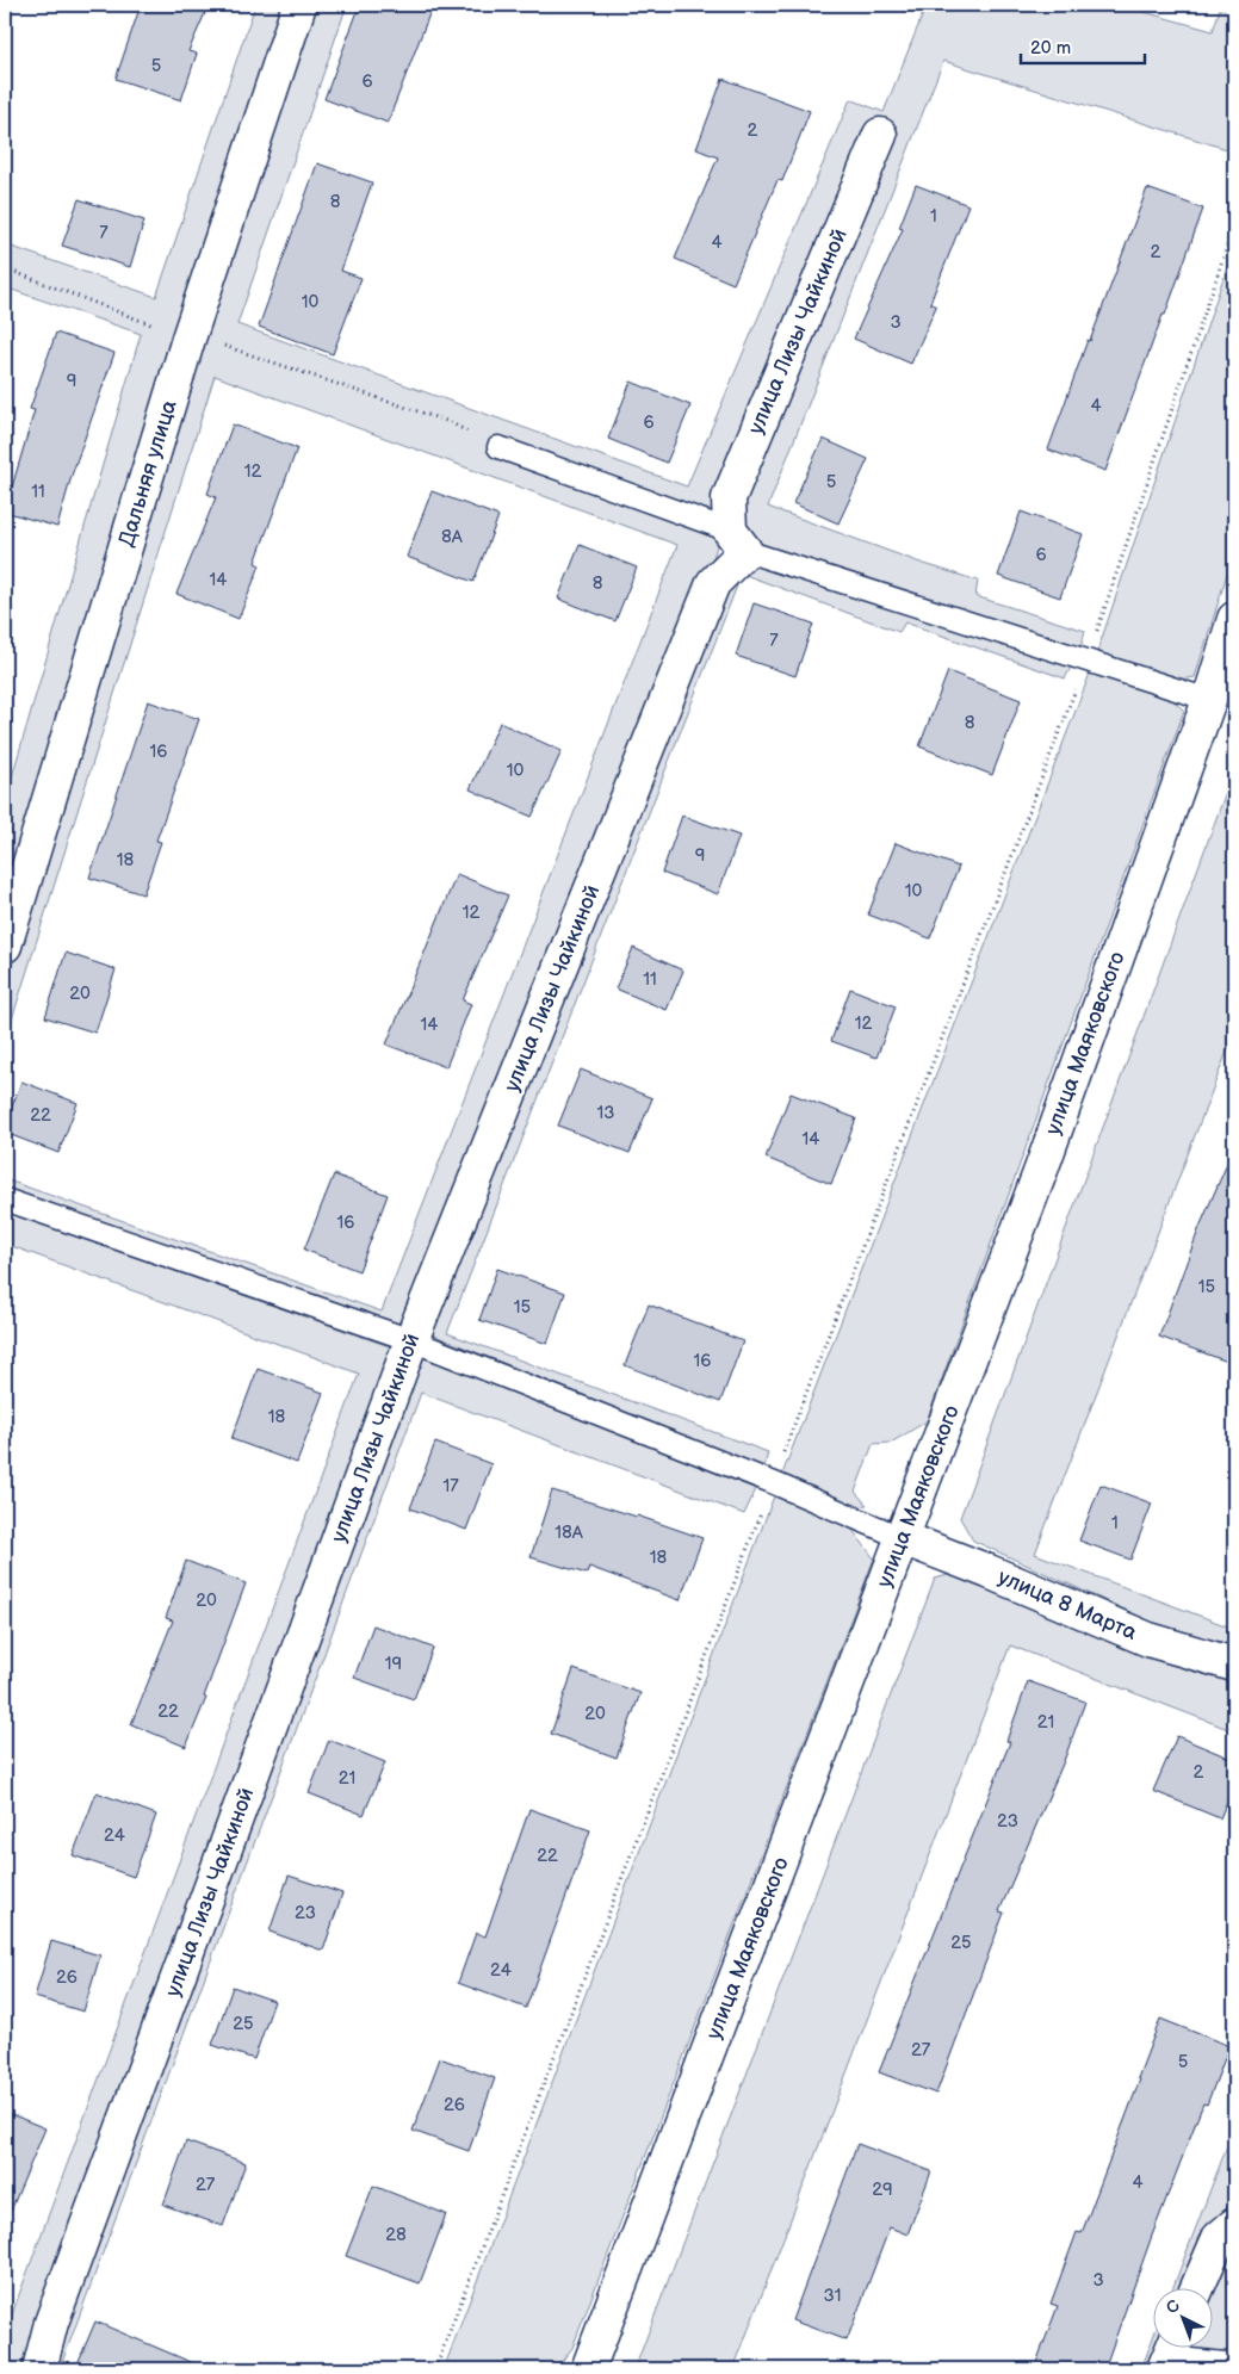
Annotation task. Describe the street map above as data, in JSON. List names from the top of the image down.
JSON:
{
  "streets": {
    "street": [
      "улица Лизы Чайкиной",
      "Дальняя улица",
      "улица Маяковского",
      "улица 8 Марта"
    ]
  },
  "crossings": [
    ["улица Маяковского", "улица 8 Марта"]
  ],
  "house_numbers": [
    "5",
    "6",
    "2",
    "8",
    "1",
    "7",
    "4",
    "2",
    "10",
    "3",
    "9",
    "4",
    "6",
    "12",
    "5",
    "11",
    "8А",
    "6",
    "14",
    "8",
    "7",
    "8",
    "16",
    "10",
    "9",
    "18",
    "10",
    "12",
    "11",
    "20",
    "12",
    "14",
    "13",
    "22",
    "14",
    "16",
    "15",
    "15",
    "16",
    "18",
    "17",
    "1",
    "18А",
    "18",
    "20",
    "19",
    "22",
    "20",
    "21",
    "2",
    "21",
    "23",
    "24",
    "22",
    "23",
    "25",
    "24",
    "26",
    "25",
    "27",
    "5",
    "26",
    "4",
    "27",
    "29",
    "28",
    "3",
    "31"
  ],
  "scale_bar": "20 m",
  "north": "top left"
}
